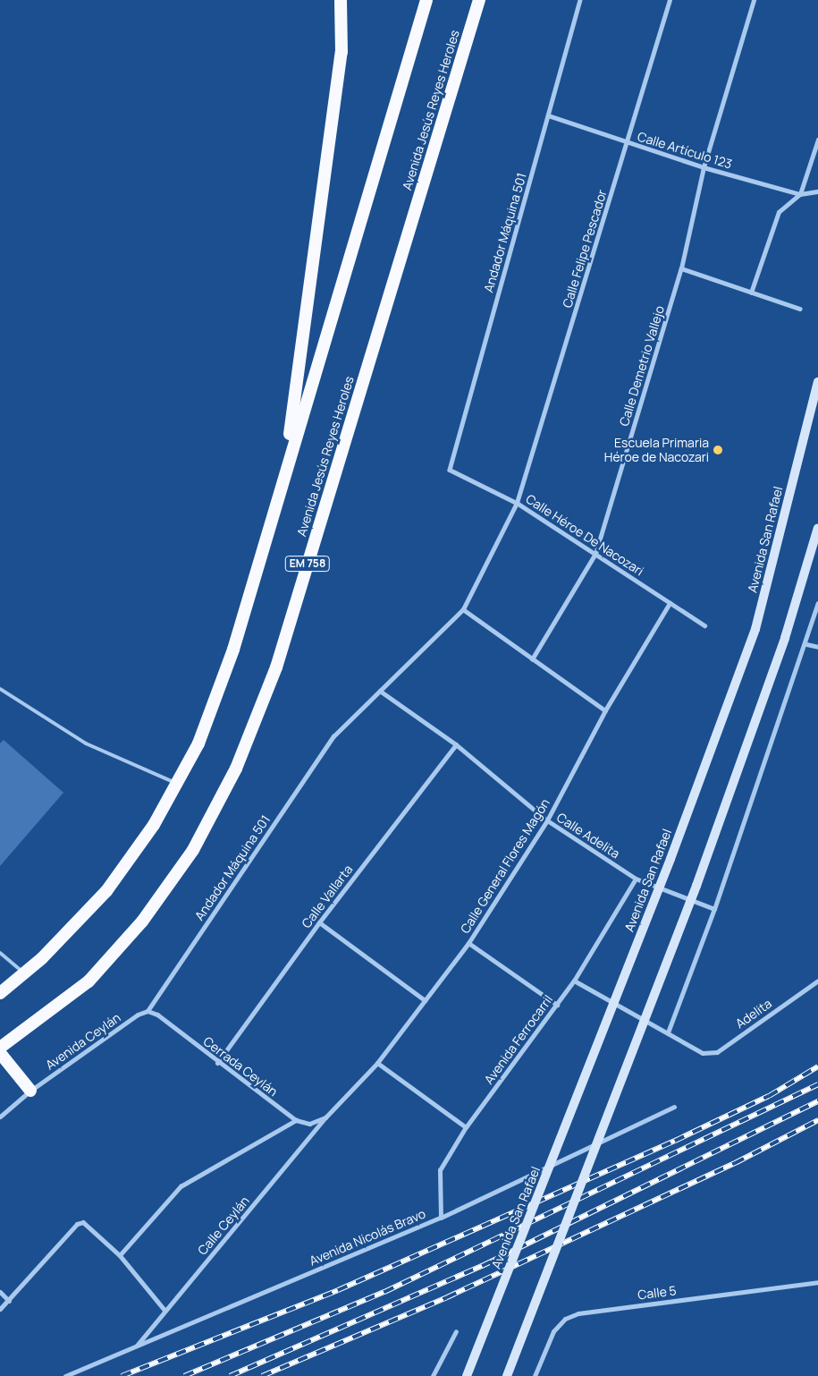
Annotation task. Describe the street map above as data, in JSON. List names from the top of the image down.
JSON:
{
  "streets": {
    "highway": ["Avenida Jesús Reyes Heroles", "EM 758"],
    "main road": ["Avenida San Rafael"],
    "street": [
      "Calle Artículo 123",
      "Andador Máquina 501",
      "Calle Felipe Pescador",
      "Calle Demetrio Vallejo",
      "Calle Héroe De Nacozari",
      "Calle Adelita",
      "Calle General Flores Magón",
      "Calle Vallarta",
      "Adelita",
      "Avenida Ferrocarril",
      "Avenida Ceylán",
      "Cerrada Ceylán",
      "Calle Ceylán",
      "Avenida Nicolás Bravo",
      "Calle 5"
    ]
  },
  "crossings": [
    ["Calle Artículo 123", "Andador Máquina 501"],
    ["Calle Artículo 123", "Calle Felipe Pescador"],
    ["Calle Artículo 123", "Calle Demetrio Vallejo"],
    ["Andador Máquina 501", "Calle Felipe Pescador"],
    ["Andador Máquina 501", "Calle Héroe De Nacozari"],
    ["Andador Máquina 501", "Calle Adelita"],
    ["Andador Máquina 501", "Avenida Ceylán"],
    ["Andador Máquina 501", "Cerrada Ceylán"],
    ["Calle Felipe Pescador", "Calle Héroe De Nacozari"],
    ["Calle Demetrio Vallejo", "Calle Héroe De Nacozari"],
    ["Calle Héroe De Nacozari", "Calle General Flores Magón"],
    ["Calle Adelita", "Calle General Flores Magón"],
    ["Calle Adelita", "Calle Vallarta"],
    ["Calle Adelita", "Avenida Ferrocarril"],
    ["Calle General Flores Magón", "Calle Ceylán"],
    ["Calle Vallarta", "Cerrada Ceylán"],
    ["Avenida Ferrocarril", "Avenida Nicolás Bravo"],
    ["Avenida Ceylán", "Cerrada Ceylán"],
    ["Calle Ceylán", "Avenida Nicolás Bravo"]
  ],
  "places": ["Escuela Primaria Héroe de Nacozari"]
}
